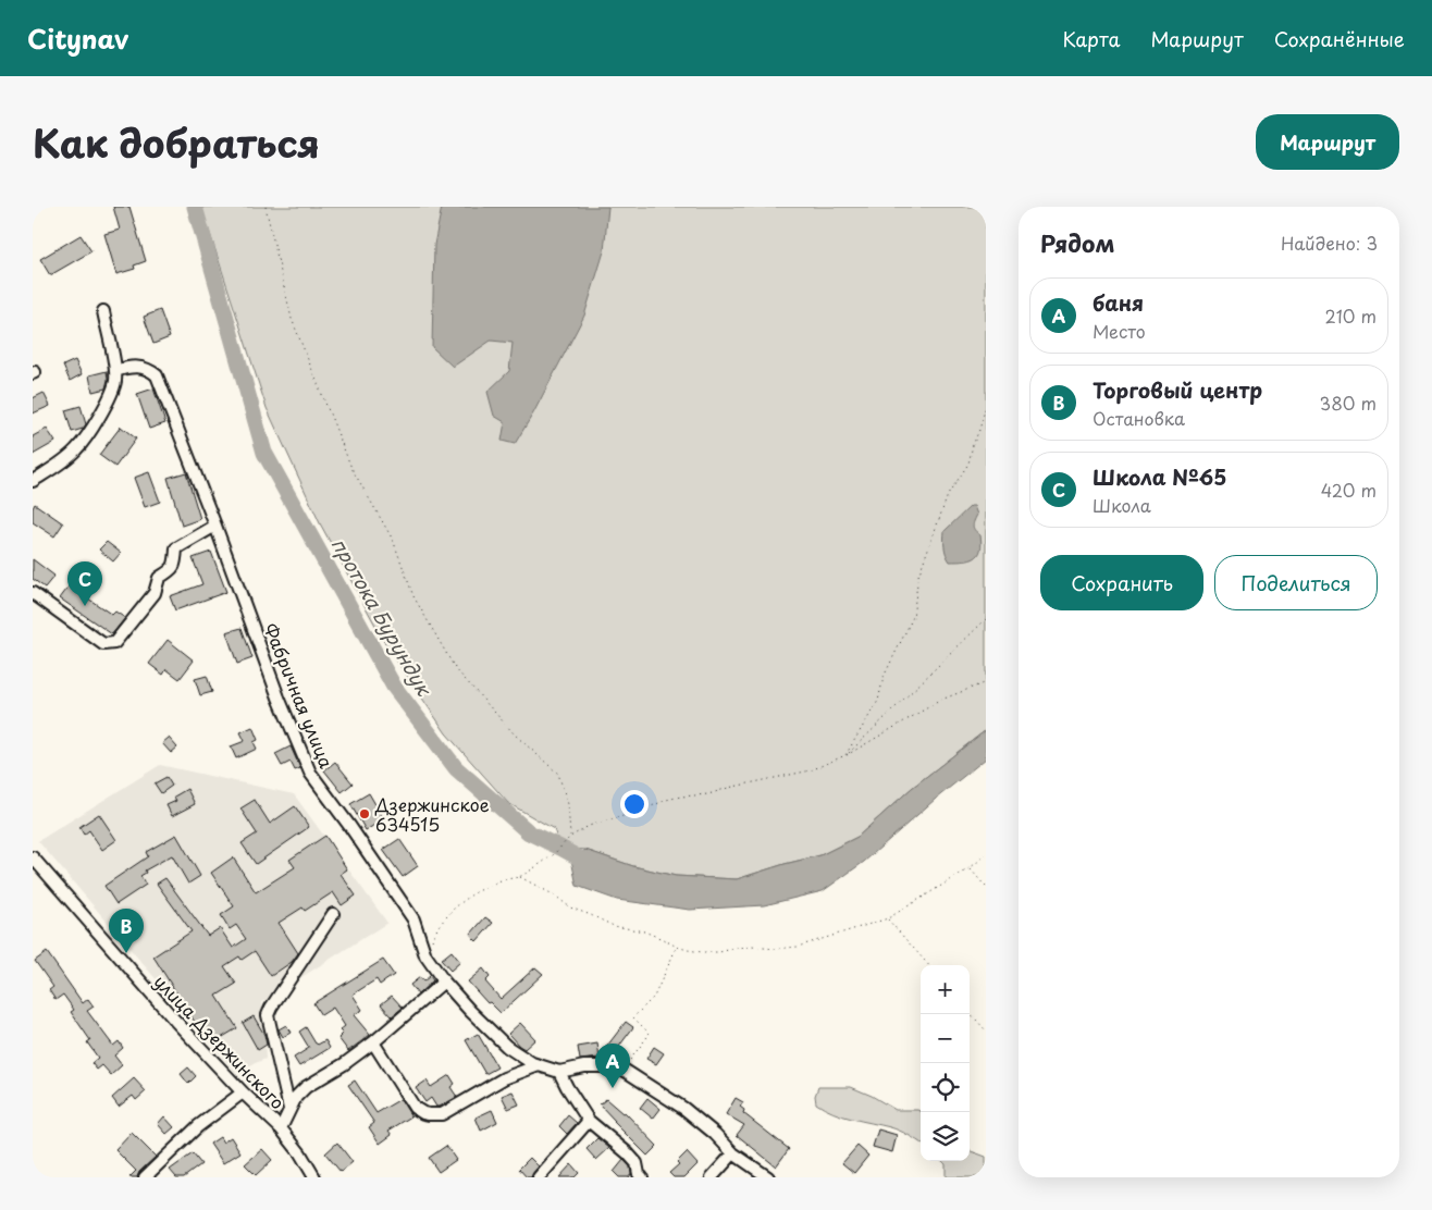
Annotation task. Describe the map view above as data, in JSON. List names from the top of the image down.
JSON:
{
  "streets": {
    "street": ["Фабричная улица", "улица Дзержинского"]
  },
  "water": ["протока Бурундук"],
  "places": ["Дзержинское 634515"],
  "page": {
    "header": "Citynav",
    "nav": ["Карта", "Маршрут", "Сохранённые"],
    "title": "Как добраться",
    "buttons": [
      "Маршрут",
      ["Сохранить", "Поделиться"]
    ],
    "heading": ["Рядом", "Найдено: 3"],
    "list": [
      {
        "mark": "A",
        "name": "баня",
        "note": "Место",
        "value": "210 m"
      },
      {
        "mark": "B",
        "name": "Торговый центр",
        "note": "Остановка",
        "value": "380 m"
      },
      {
        "mark": "C",
        "name": "Школа №65",
        "note": "Школа",
        "value": "420 m"
      }
    ],
    "pins": ["C", "B", "A"],
    "map_buttons": ["+", "−"]
  }
}
